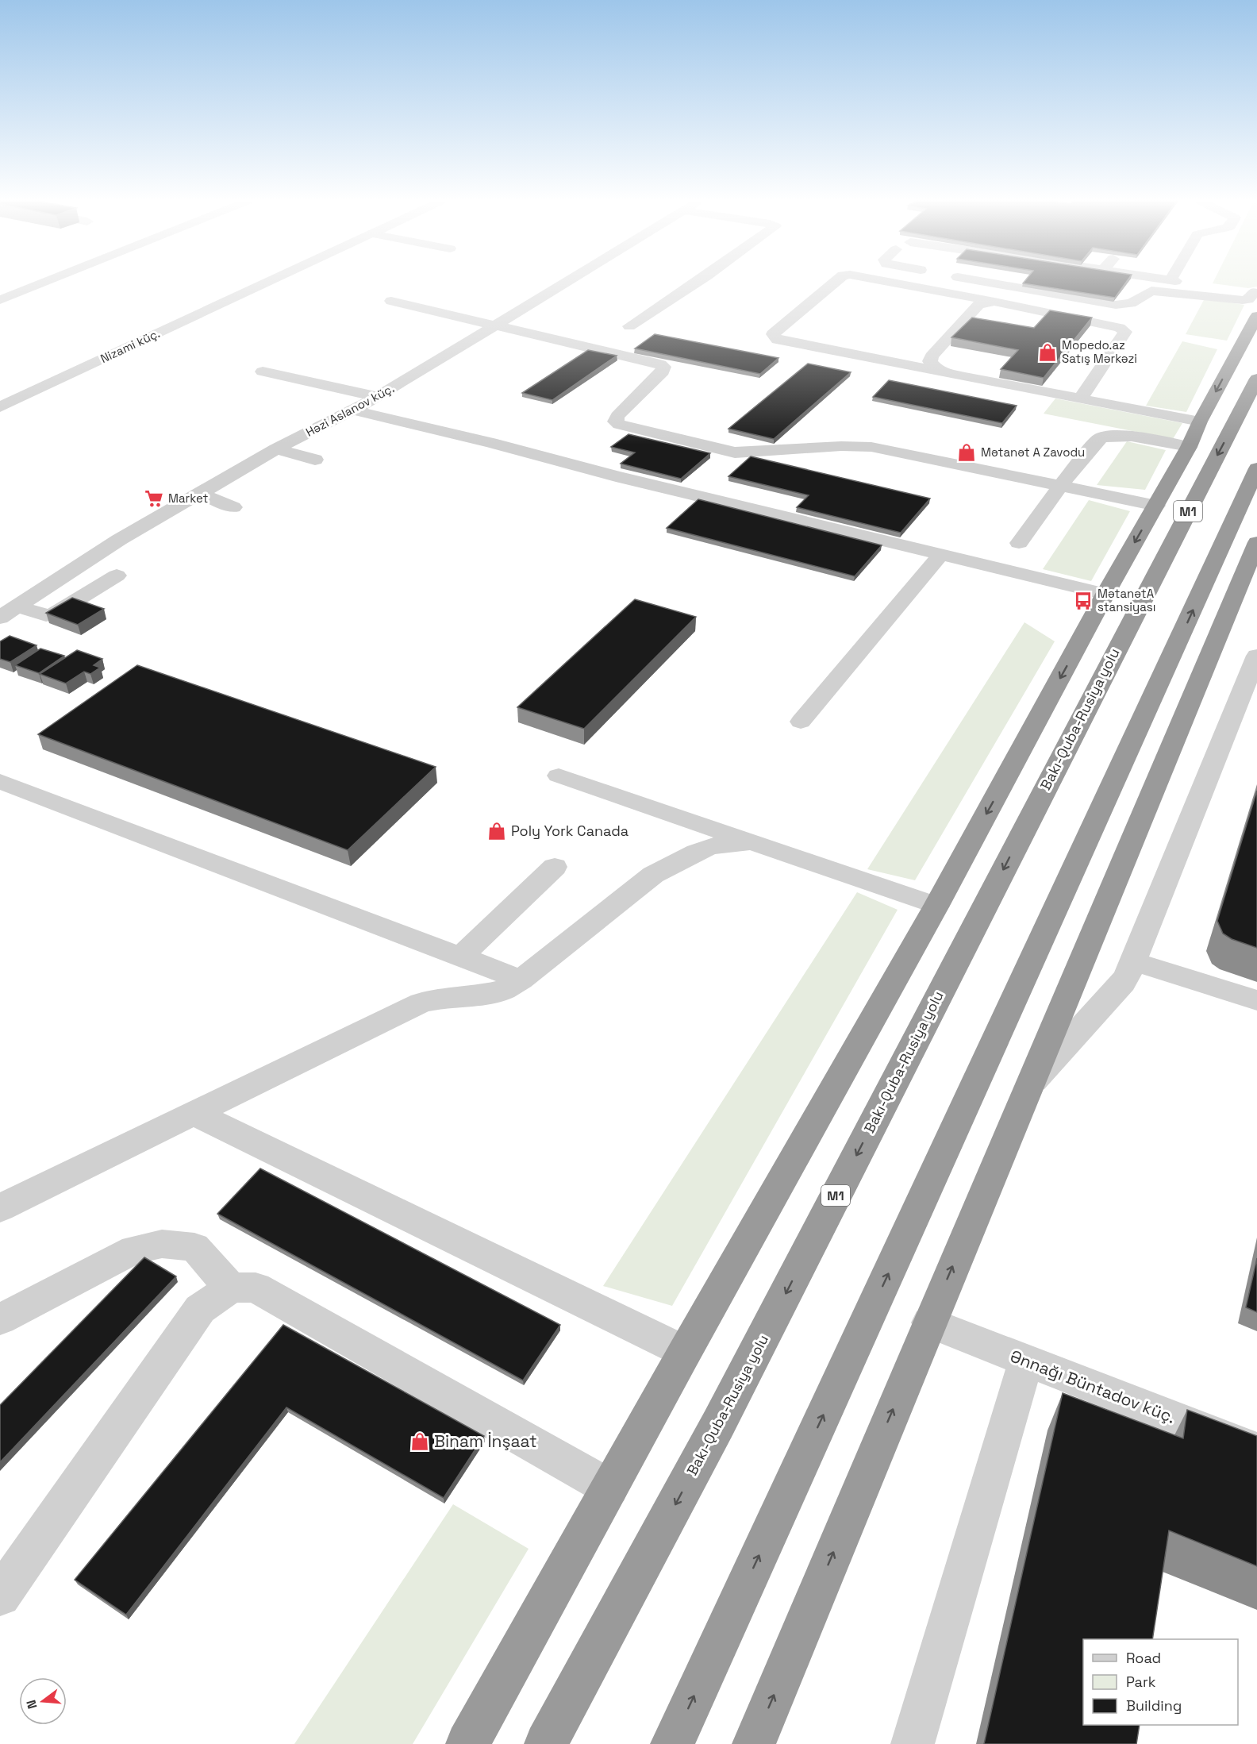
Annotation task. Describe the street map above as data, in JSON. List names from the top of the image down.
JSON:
{
  "streets": {
    "highway": ["M1", "Bakı-Quba-Rusiya yolu"],
    "street": ["Nizami küç.", "Həzi Aslanov küç.", "Ənnağı Büntadov küç."]
  },
  "places": {
    "shop": [
      "Mopedo.az Satış Mərkəzi",
      "Mətanət A Zavodu",
      "Poly York Canada",
      "Binam İnşaat"
    ],
    "supermarket": ["Market"],
    "bus stop": ["MətanətA stansiyası"]
  },
  "legend": ["Road", "Park", "Building"],
  "north": "left"
}
